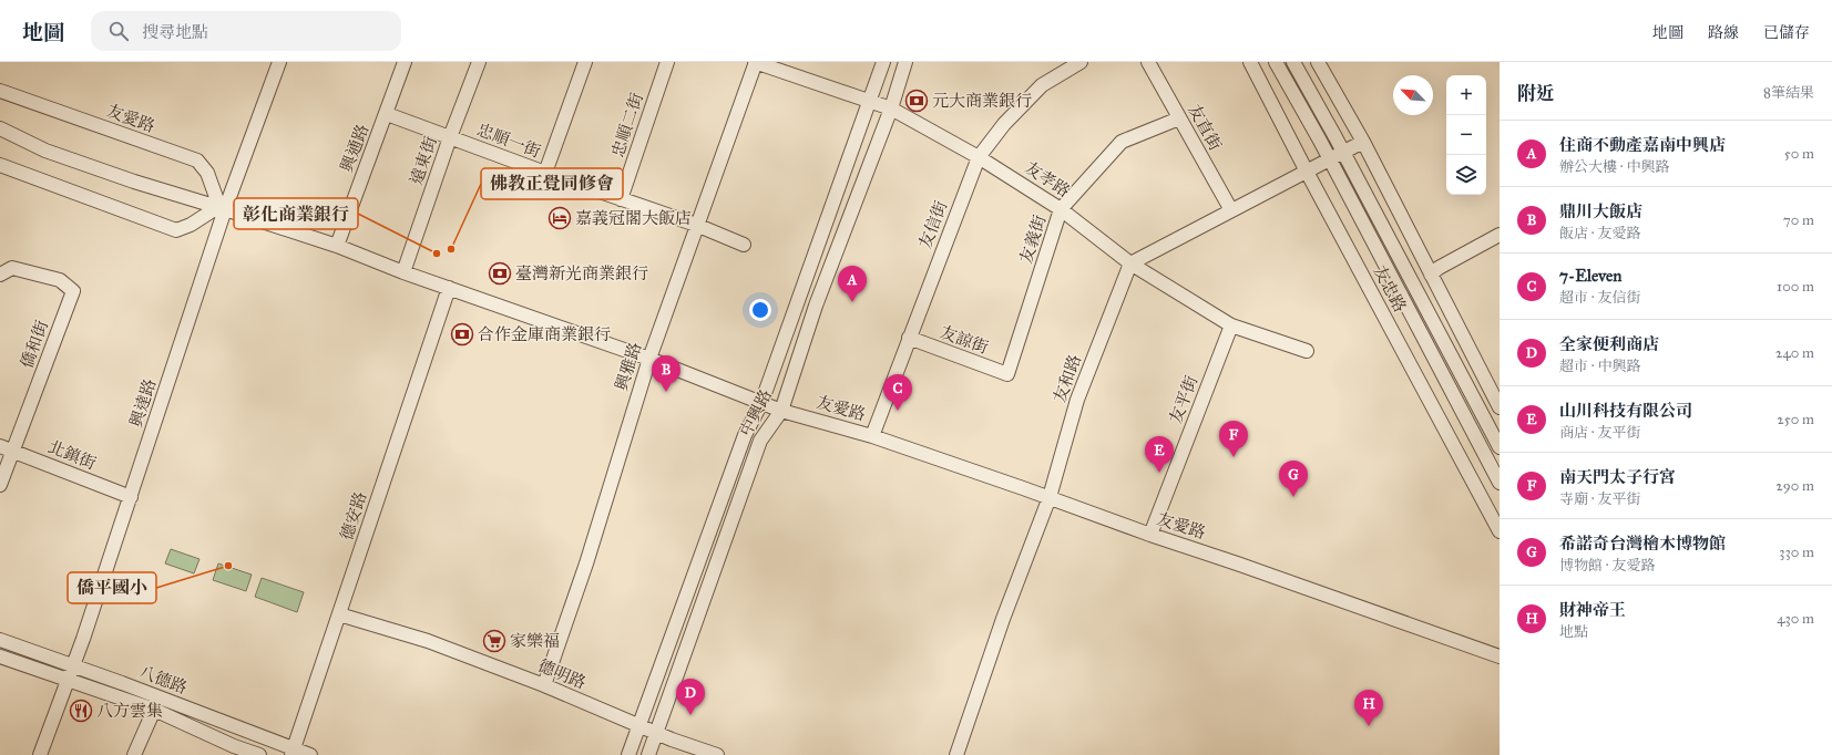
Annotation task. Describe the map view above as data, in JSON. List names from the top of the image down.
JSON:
{
  "streets": {
    "street": [
      "友愛路",
      "忠順二街",
      "友直街",
      "忠順一街",
      "興通路",
      "遠東街",
      "友孝路",
      "友信街",
      "友義街",
      "友忠路",
      "友諒街",
      "僑和街",
      "興雅路",
      "友和路",
      "友平街",
      "興達路",
      "中興路",
      "北鎮街",
      "德安路",
      "德明路",
      "八德路"
    ]
  },
  "crossings": [
    ["友愛路", "興通路"],
    ["友愛路", "遠東街"],
    ["友愛路", "友信街"],
    ["友愛路", "興雅路"],
    ["友愛路", "友和路"],
    ["友愛路", "友平街"],
    ["友愛路", "興達路"],
    ["友愛路", "中興路"],
    ["友愛路", "德安路"],
    ["忠順二街", "忠順一街"],
    ["友直街", "友義街"],
    ["忠順一街", "興通路"],
    ["忠順一街", "遠東街"],
    ["忠順一街", "興雅路"],
    ["友孝路", "友信街"],
    ["友孝路", "友義街"],
    ["友孝路", "興雅路"],
    ["友孝路", "友和路"],
    ["友孝路", "友平街"],
    ["友孝路", "中興路"],
    ["友信街", "友諒街"],
    ["友義街", "友諒街"],
    ["僑和街", "北鎮街"],
    ["興雅路", "德明路"],
    ["興達路", "北鎮街"],
    ["興達路", "八德路"],
    ["中興路", "德明路"],
    ["德安路", "德明路"],
    ["德安路", "八德路"]
  ],
  "places": {
    "bank": ["元大商業銀行", "臺灣新光商業銀行", "合作金庫商業銀行"],
    "hotel": ["嘉義冠閣大飯店"],
    "other": ["佛教正覺同修會", "彰化商業銀行", "僑平國小"],
    "supermarket": ["家樂福"],
    "restaurant": ["八方雲集"]
  },
  "north": "top left",
  "page": {
    "header": "地圖",
    "search": "搜尋地點",
    "nav": ["地圖", "路線", "已儲存"],
    "heading": ["附近", "8筆結果"],
    "map_buttons": ["+", "−"],
    "list": [
      {
        "mark": "A",
        "name": "住商不動產嘉南中興店",
        "note": "辦公大樓 · 中興路",
        "value": "50 m"
      },
      {
        "mark": "B",
        "name": "鼎川大飯店",
        "note": "飯店 · 友愛路",
        "value": "70 m"
      },
      {
        "mark": "C",
        "name": "7-Eleven",
        "note": "超市 · 友信街",
        "value": "100 m"
      },
      {
        "mark": "D",
        "name": "全家便利商店",
        "note": "超市 · 中興路",
        "value": "240 m"
      },
      {
        "mark": "E",
        "name": "山川科技有限公司",
        "note": "商店 · 友平街",
        "value": "250 m"
      },
      {
        "mark": "F",
        "name": "南天門太子行宮",
        "note": "寺廟 · 友平街",
        "value": "290 m"
      },
      {
        "mark": "G",
        "name": "希諾奇台灣檜木博物館",
        "note": "博物館 · 友愛路",
        "value": "330 m"
      },
      {
        "mark": "H",
        "name": "財神帝王",
        "note": "地點",
        "value": "430 m"
      }
    ],
    "pins": [
      "A",
      "B",
      "C",
      "F",
      "E",
      "G",
      "D",
      "H"
    ]
  }
}
